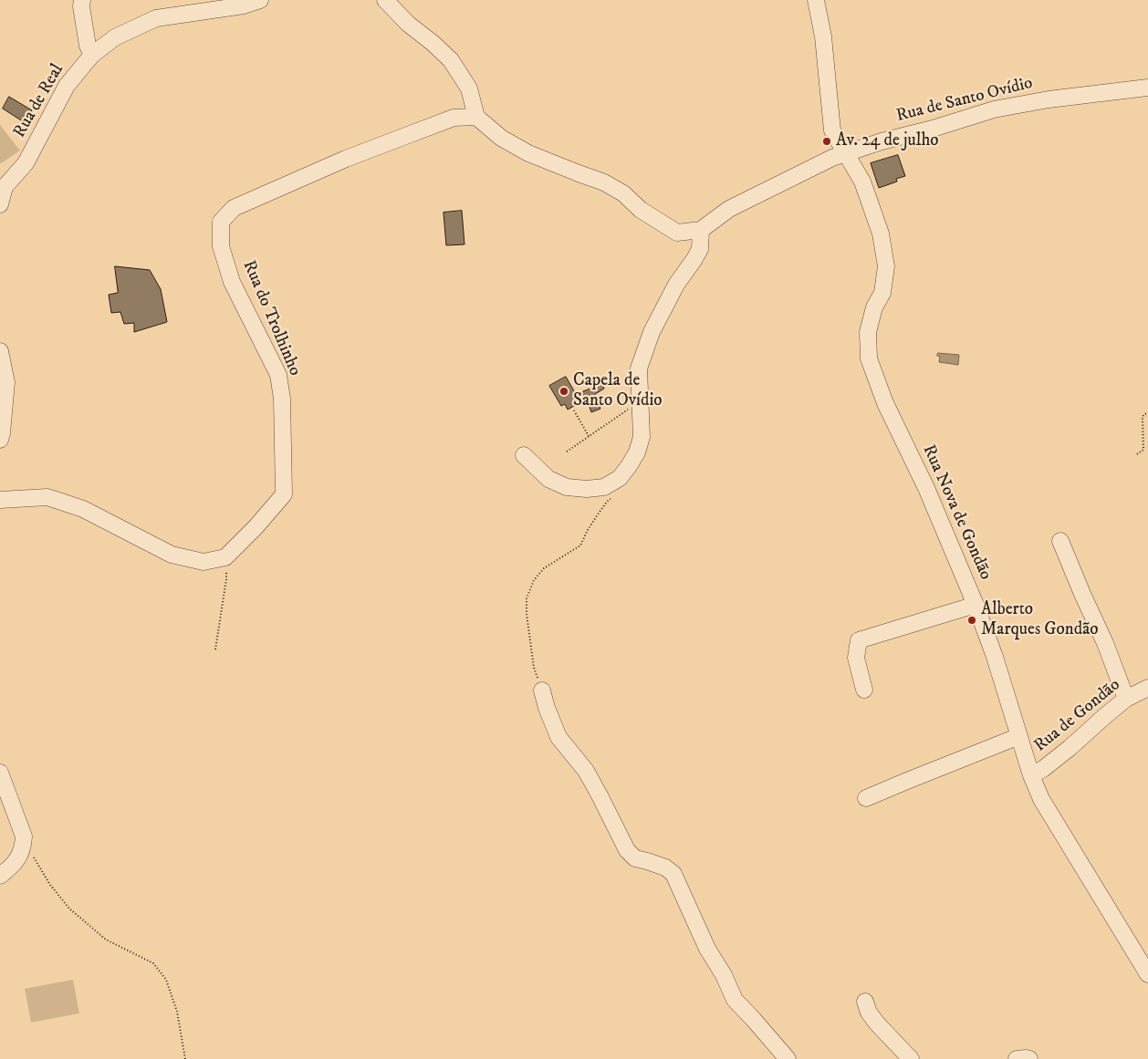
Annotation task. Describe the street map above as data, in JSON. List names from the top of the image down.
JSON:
{
  "streets": {
    "street": [
      "Rua de Santo Ovídio",
      "Rua de Real",
      "Rua do Trolhinho",
      "Rua Nova de Gondão",
      "Rua de Gondão"
    ]
  },
  "crossings": [
    ["Rua de Santo Ovídio", "Rua do Trolhinho"],
    ["Rua de Santo Ovídio", "Rua Nova de Gondão"],
    ["Rua Nova de Gondão", "Rua de Gondão"]
  ],
  "places": ["Av. 24 de julho", "Capela de Santo Ovídio", "Alberto Marques Gondão"]
}
